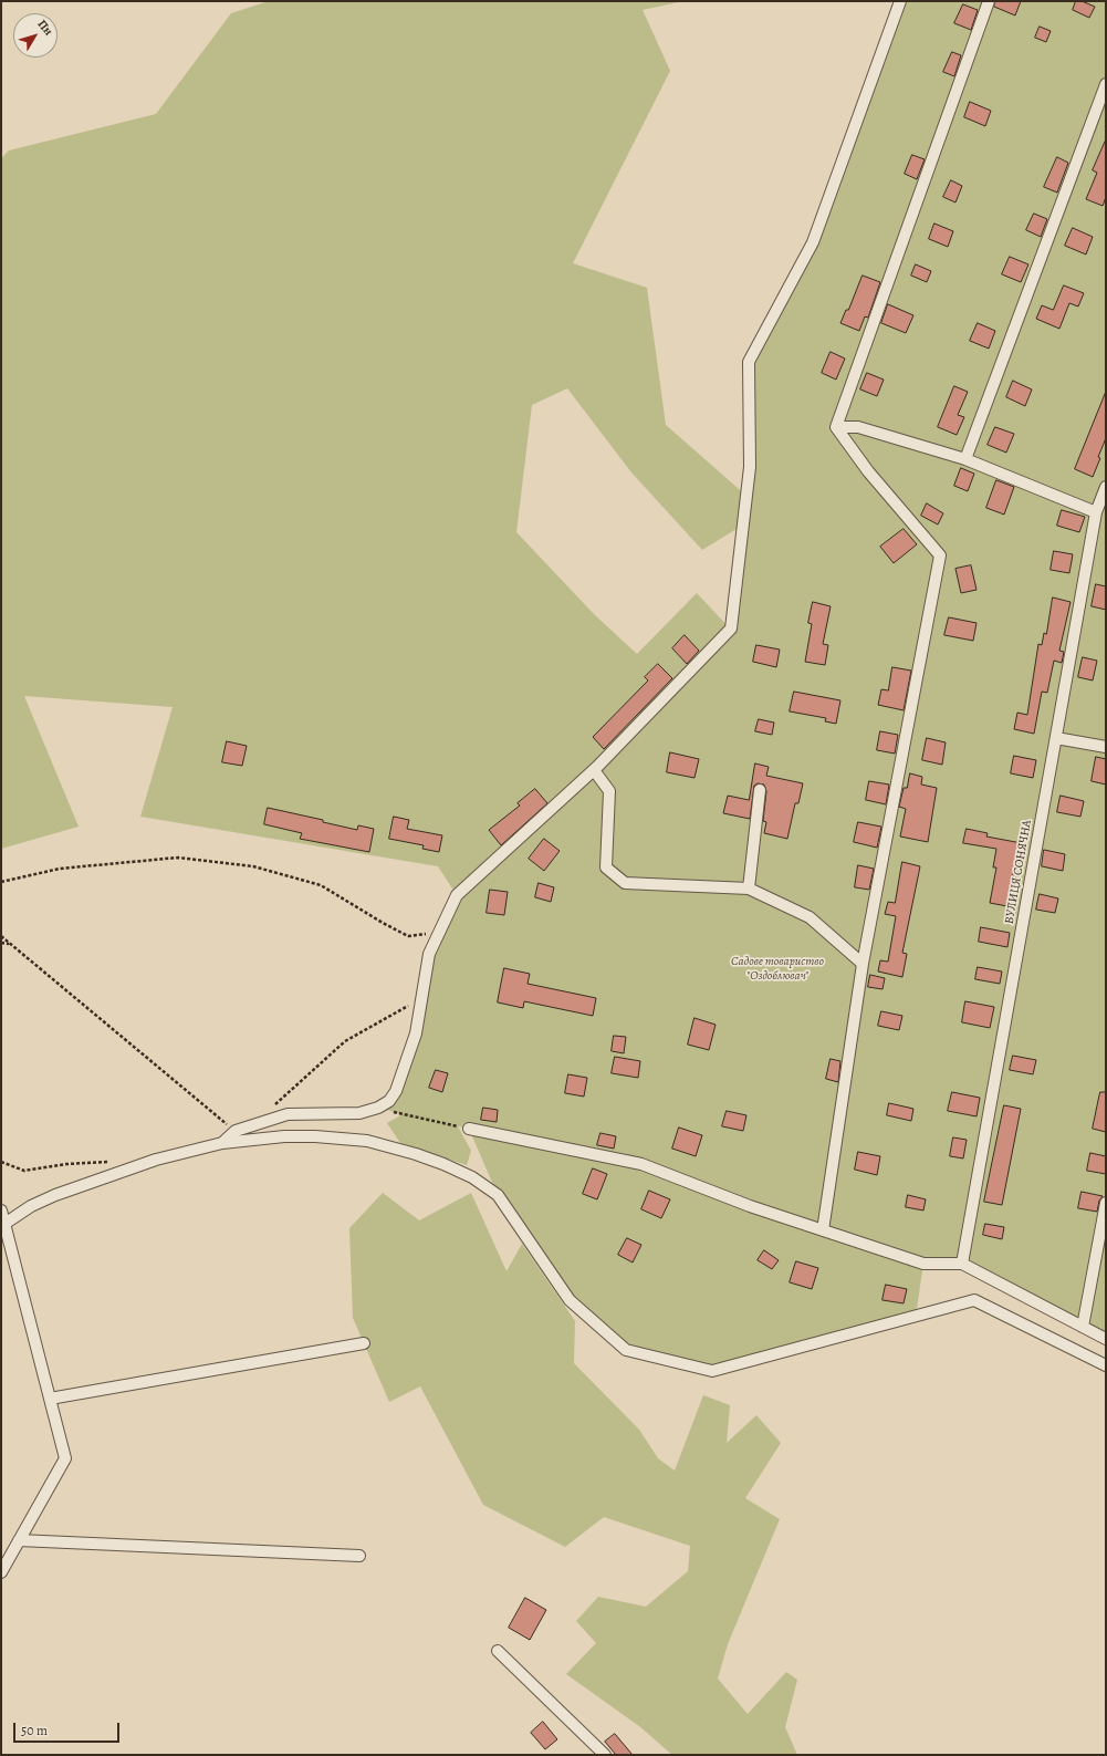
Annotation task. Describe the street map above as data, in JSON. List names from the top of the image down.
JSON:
{
  "streets": {
    "street": ["ВУЛИЦЯ СОНЯЧНА"]
  },
  "parks": ["Садове товариство \"Оздоблювач\""],
  "scale_bar": "50 m",
  "north": "top right"
}
